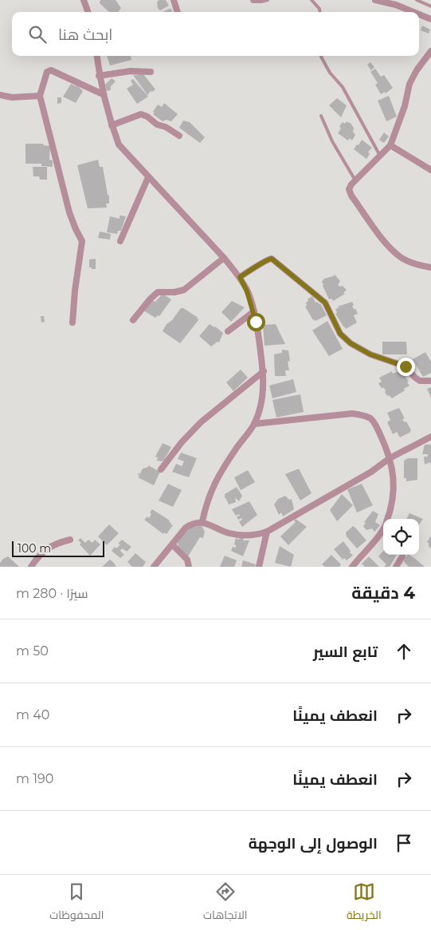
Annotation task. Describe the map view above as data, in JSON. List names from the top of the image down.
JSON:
{
  "scale_bar": "100 m",
  "page": {
    "search": "ابحث هنا",
    "scale": "100 m",
    "heading": ["4 دقيقة", "سيرًا · 280 m"],
    "list": [
      ["تابع السير", "50 m"],
      ["انعطف يمينًا", "40 m"],
      ["انعطف يمينًا", "190 m"],
      "الوصول إلى الوجهة"
    ],
    "nav": ["الخريطة", "الاتجاهات", "المحفوظات"]
  }
}
